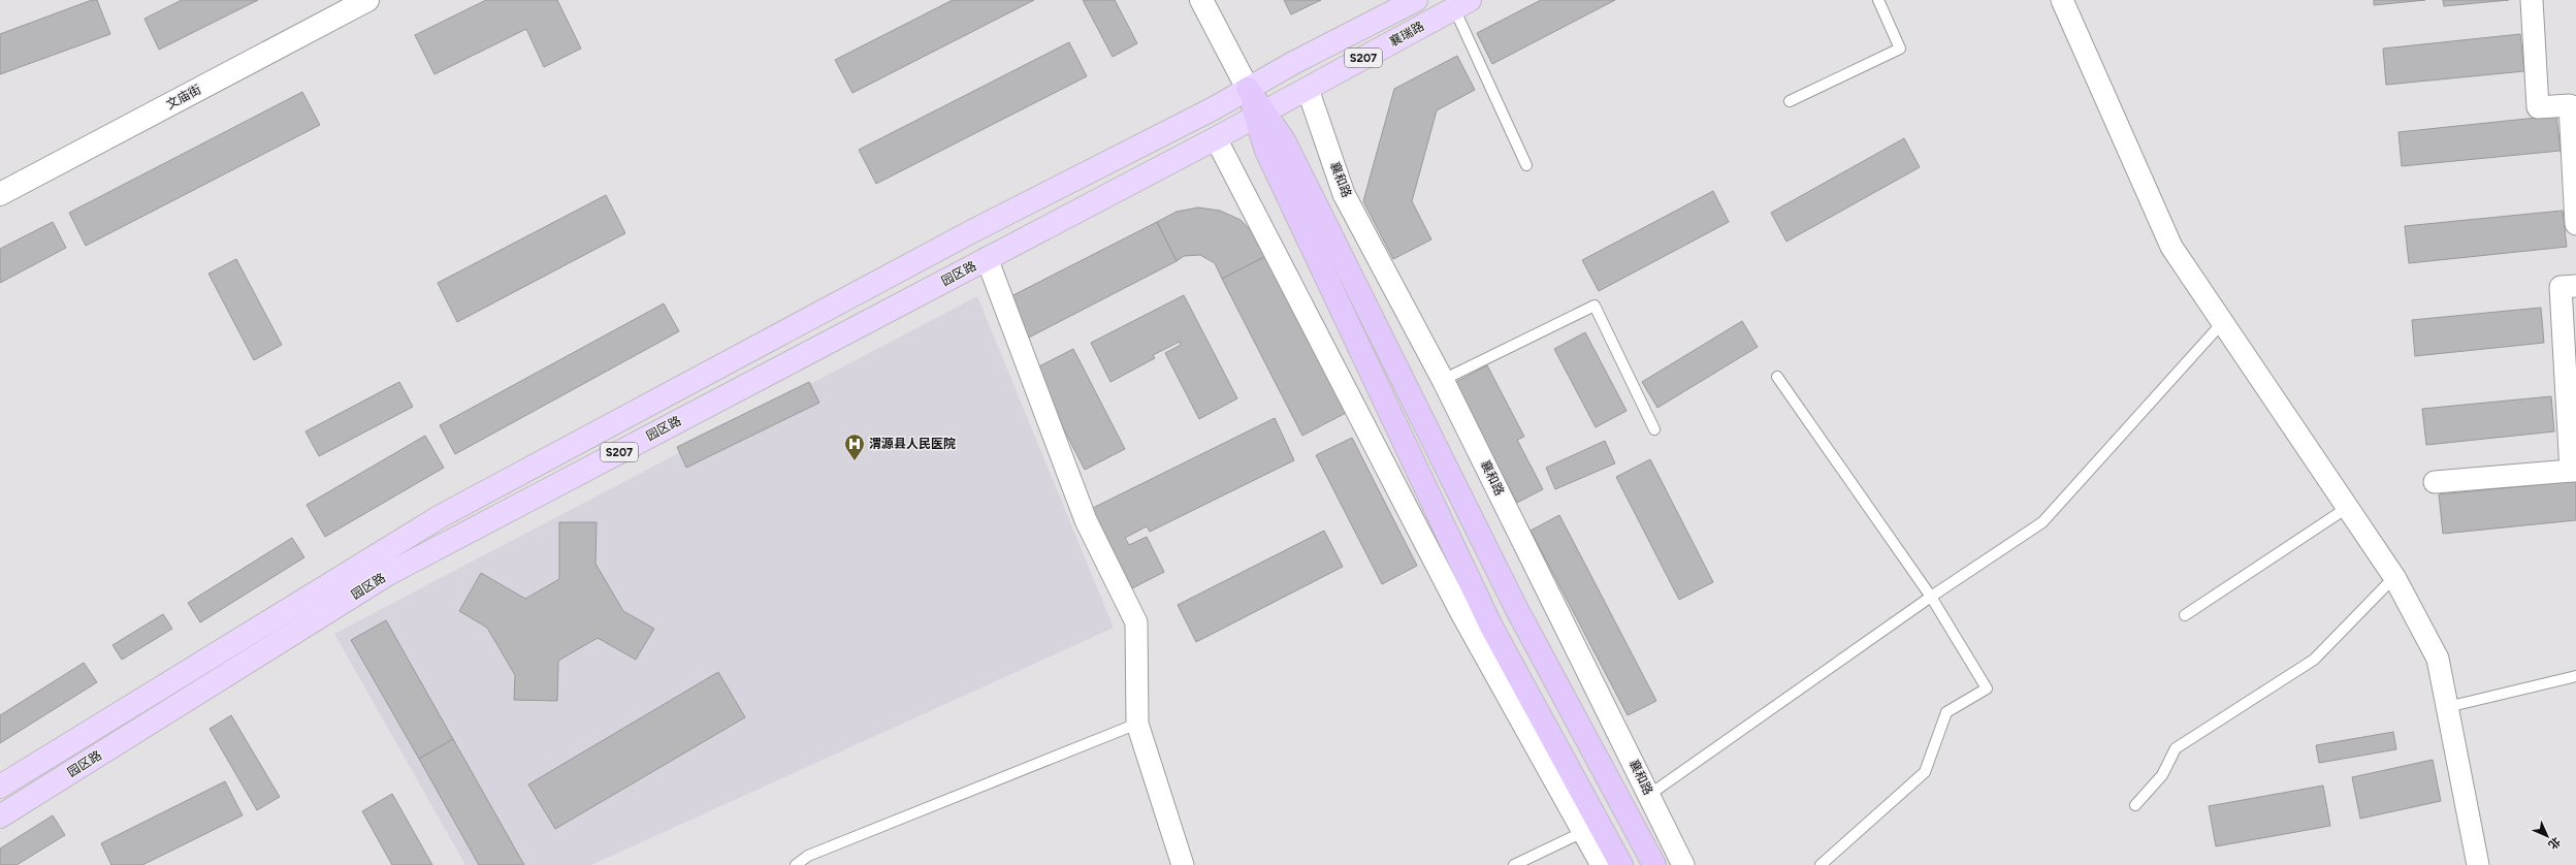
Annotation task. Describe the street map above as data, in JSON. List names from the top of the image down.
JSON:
{
  "streets": {
    "main road": [
      "襄瑞路",
      "S207",
      "文庙街",
      "园区路"
    ],
    "street": ["襄和路"]
  },
  "crossings": [
    ["襄瑞路", "襄和路"],
    ["襄瑞路", "园区路"]
  ],
  "places": {
    "hospital": ["渭源县人民医院"]
  },
  "north": "bottom right"
}
